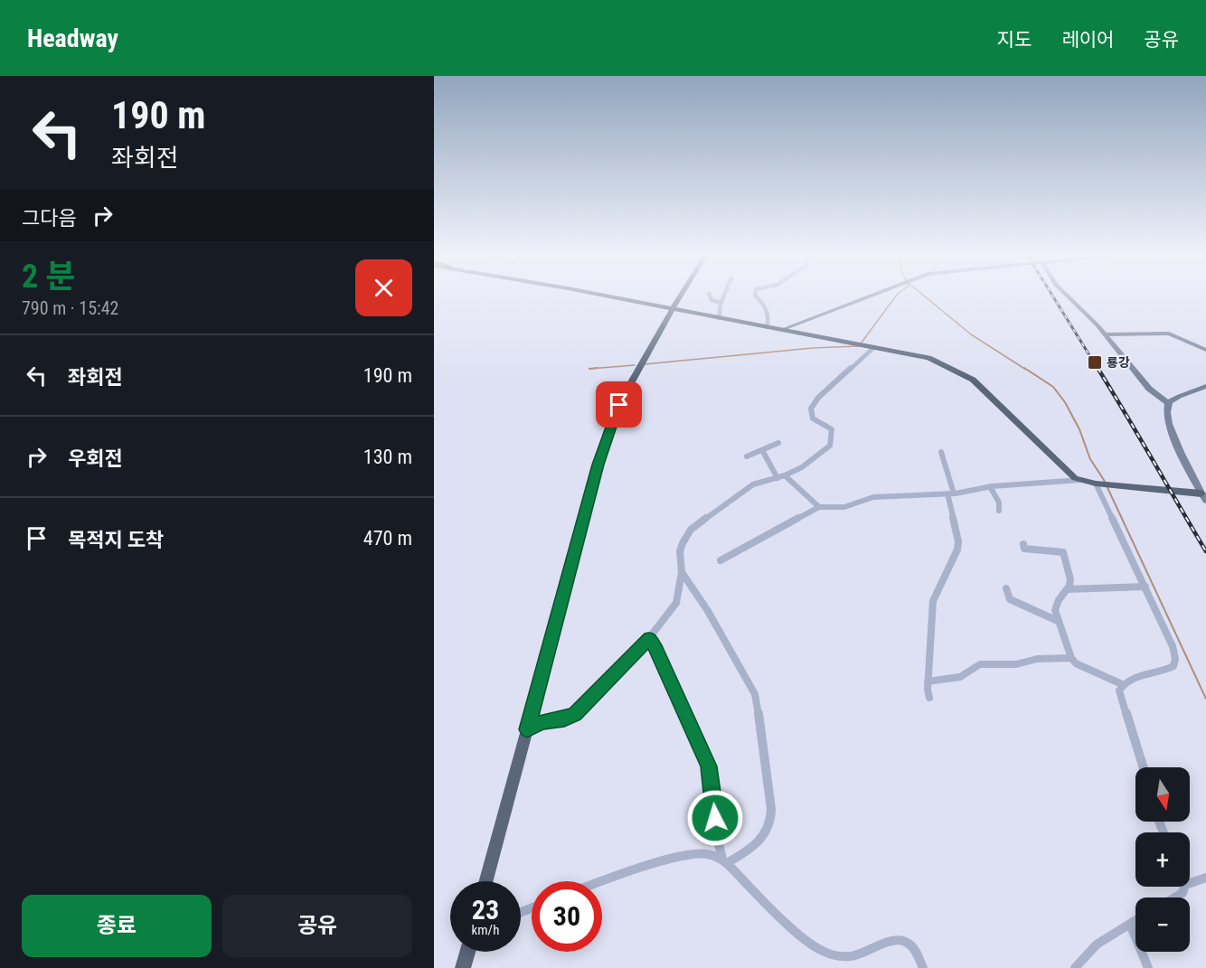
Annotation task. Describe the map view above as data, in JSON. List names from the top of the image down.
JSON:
{
  "places": {
    "transit": ["룡강"]
  },
  "north": "bottom",
  "page": {
    "header": "Headway",
    "nav": ["지도", "레이어", "공유"],
    "turn": ["190 m", "좌회전"],
    "then": "그다음",
    "heading": ["2 분", "790 m · 15:42"],
    "list": [
      {
        "name": "좌회전",
        "value": "190 m"
      },
      {
        "name": "우회전",
        "value": "130 m"
      },
      {
        "name": "목적지 도착",
        "value": "470 m"
      }
    ],
    "map_buttons": ["+", "−"],
    "speed": "23 km/h",
    "limit": "30",
    "buttons": ["종료", "공유"]
  }
}
